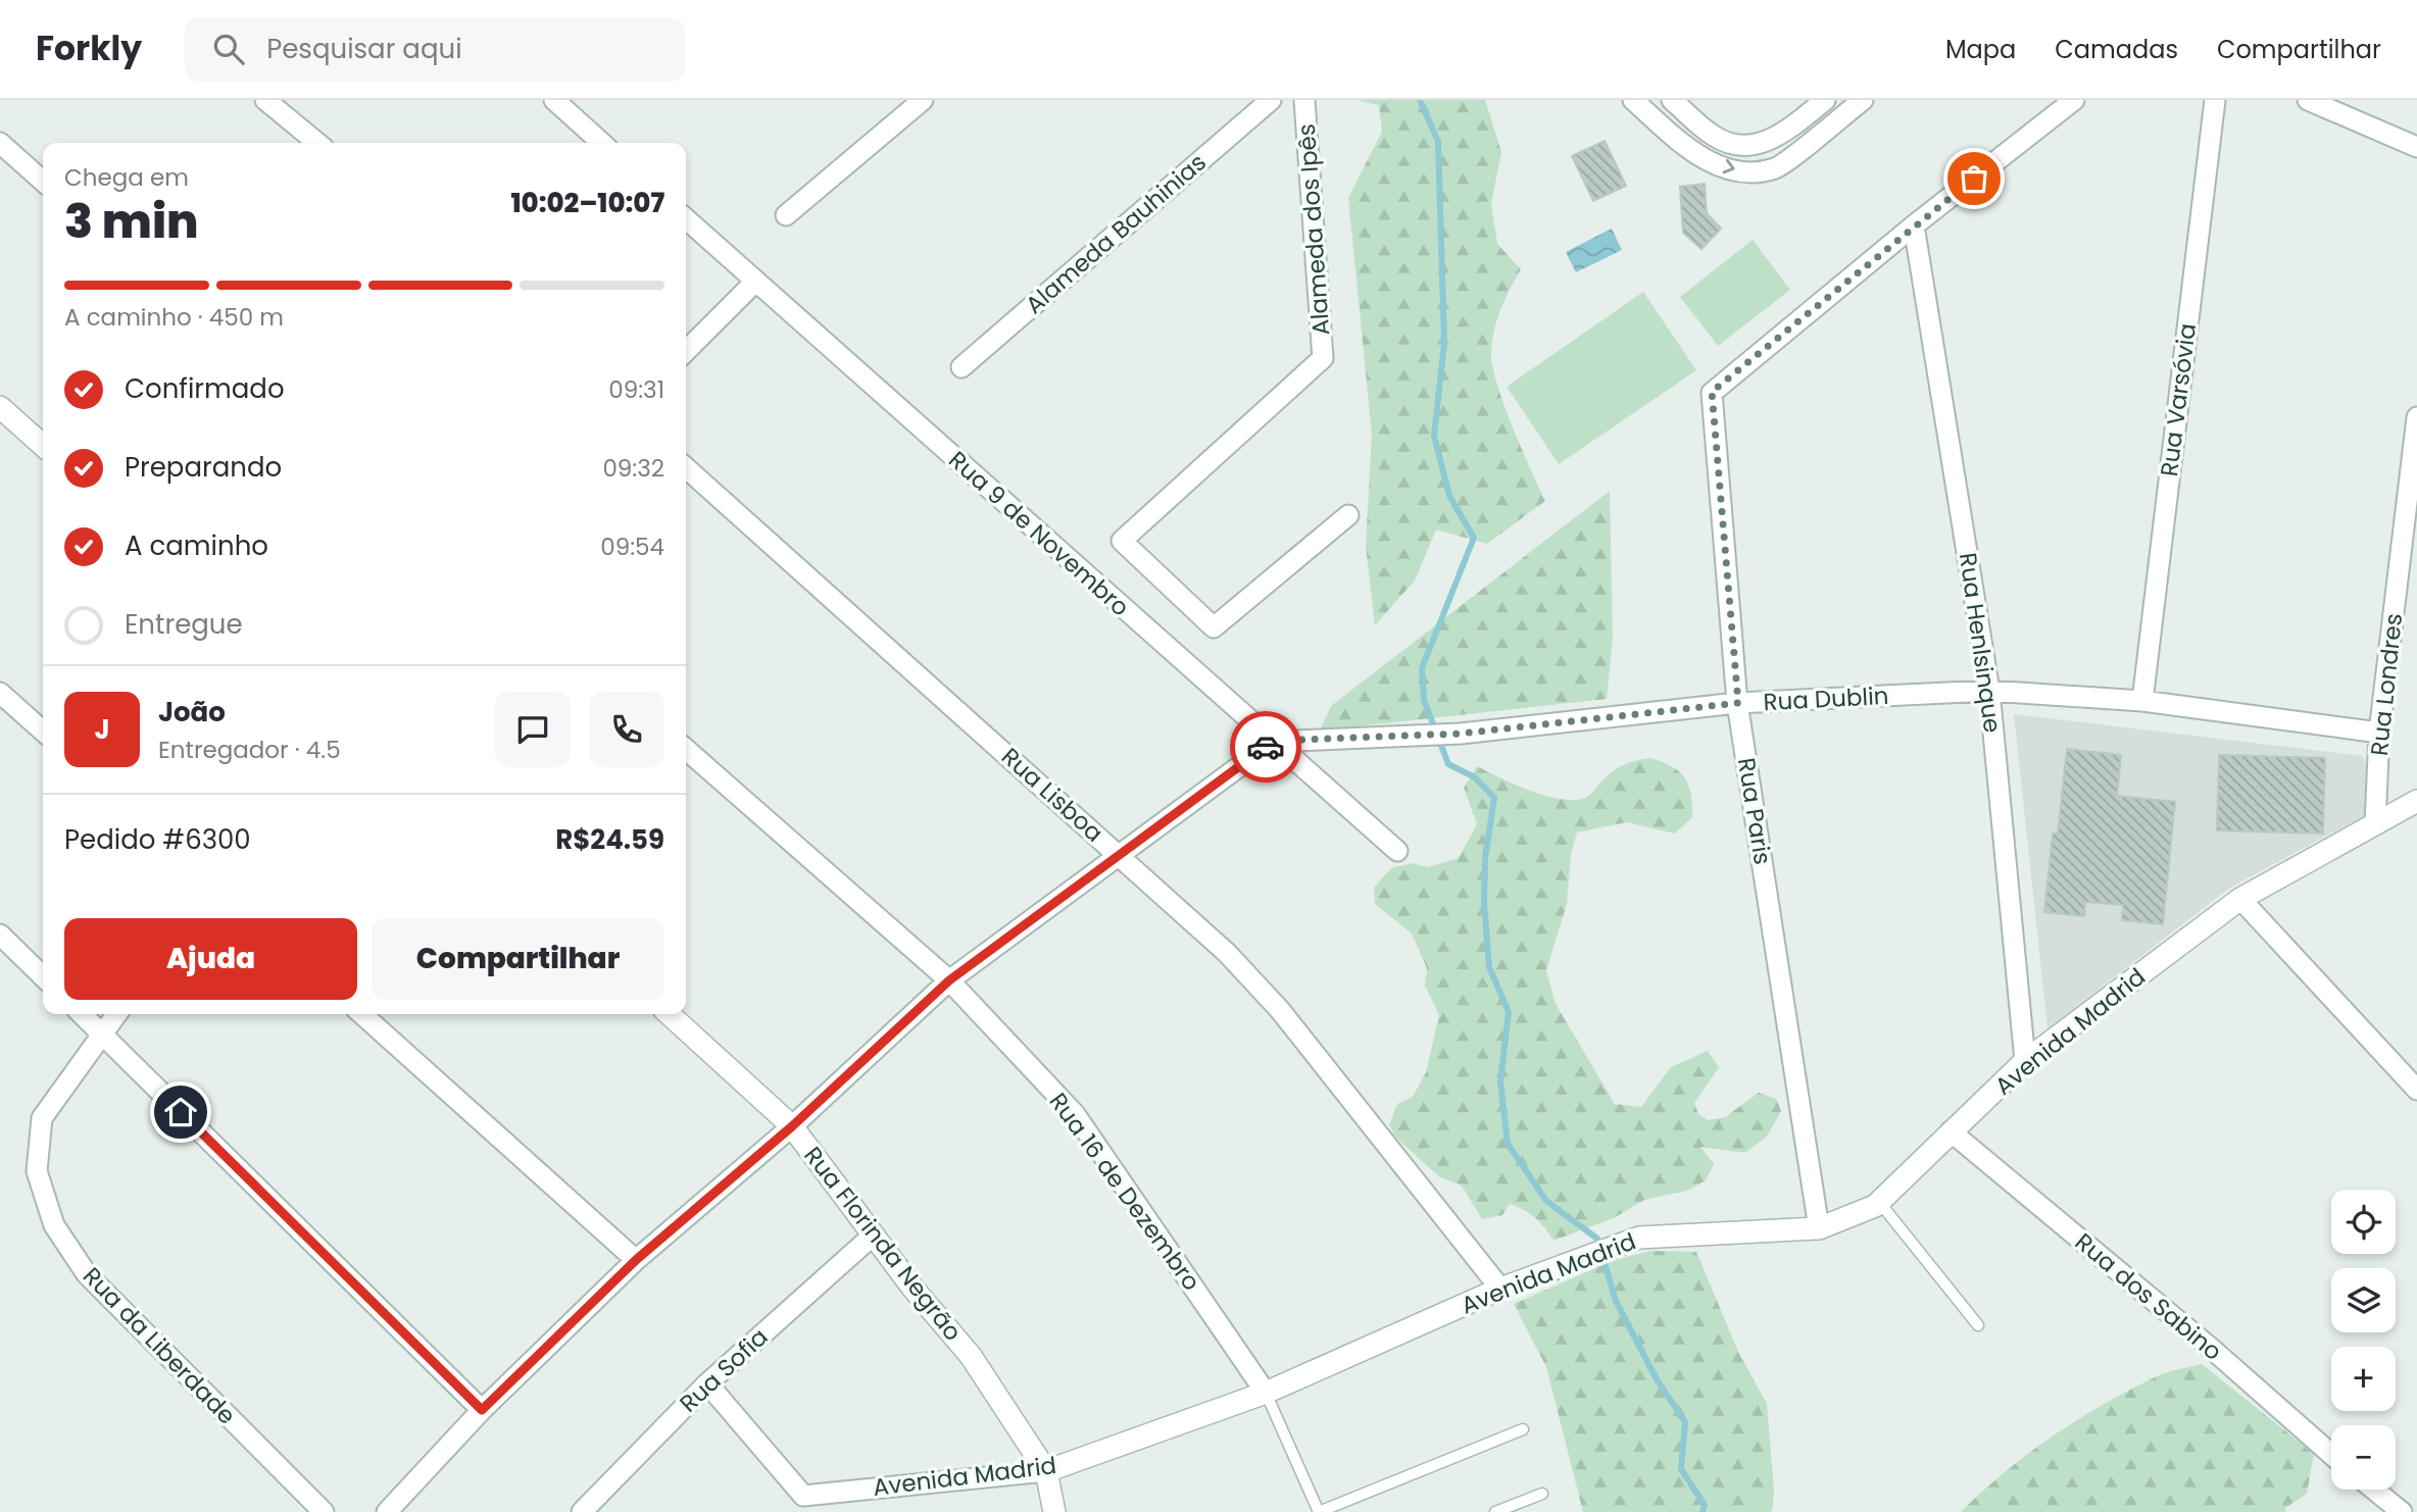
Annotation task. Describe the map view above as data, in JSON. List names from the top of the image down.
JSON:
{
  "streets": {
    "street": [
      "Alameda dos Ipês",
      "Alameda Bauhinias",
      "Rua Varsóvia",
      "Rua 9 de Novembro",
      "Rua Henlsinque",
      "Rua Londres",
      "Rua Dublin",
      "Rua Lisboa",
      "Rua Paris",
      "Avenida Madrid",
      "Rua 16 de Dezembro",
      "Rua Florinda Negrão",
      "Rua dos Sabino",
      "Rua da Liberdade",
      "Rua Sofia"
    ]
  },
  "crossings": [
    ["Rua Varsóvia", "Rua Dublin"],
    ["Rua 9 de Novembro", "Rua Dublin"],
    ["Rua Henlsinque", "Rua Dublin"],
    ["Rua Henlsinque", "Rua Paris"],
    ["Rua Henlsinque", "Avenida Madrid"],
    ["Rua Londres", "Rua Dublin"],
    ["Rua Londres", "Avenida Madrid"],
    ["Rua Dublin", "Rua Paris"],
    ["Rua Lisboa", "Avenida Madrid"],
    ["Rua Paris", "Avenida Madrid"],
    ["Avenida Madrid", "Rua 16 de Dezembro"],
    ["Avenida Madrid", "Rua Florinda Negrão"],
    ["Avenida Madrid", "Rua dos Sabino"],
    ["Avenida Madrid", "Rua Sofia"],
    ["Rua Florinda Negrão", "Rua Sofia"]
  ],
  "page": {
    "header": "Forkly",
    "search": "Pesquisar aqui",
    "nav": ["Mapa", "Camadas", "Compartilhar"],
    "heading": ["3 min", "Chega em", "10:02–10:07"],
    "panel": [
      "João",
      "Entregador · 4.5",
      "Pedido #6300",
      "R$24.59"
    ],
    "bar": "A caminho · 450 m",
    "list": [
      ["Confirmado", "09:31"],
      ["Preparando", "09:32"],
      ["A caminho", "09:54"],
      "Entregue"
    ],
    "round": "J",
    "buttons": ["Ajuda", "Compartilhar"],
    "map_buttons": ["+", "−"]
  }
}
